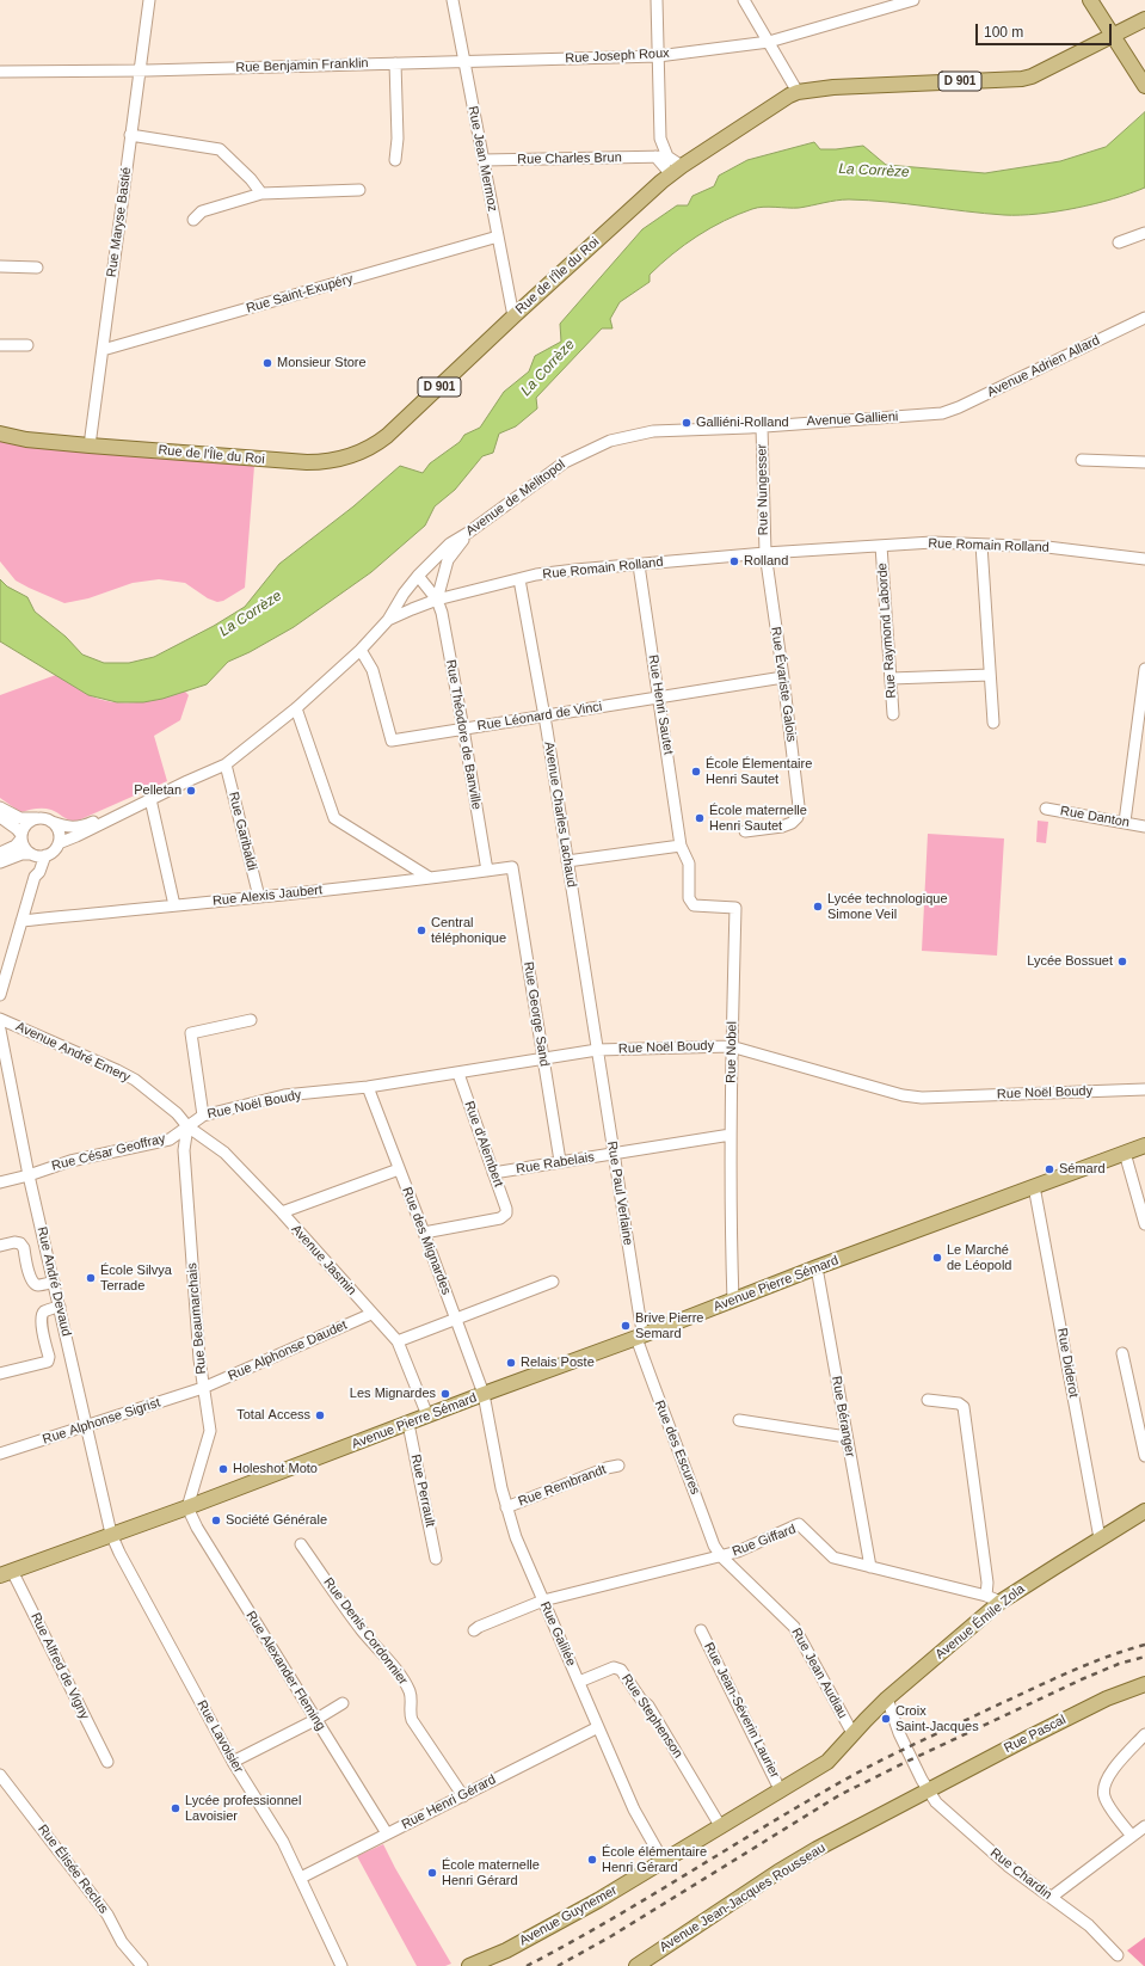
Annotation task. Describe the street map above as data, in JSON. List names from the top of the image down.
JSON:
{
  "streets": {
    "main road": [
      "D 901",
      "Rue de l'Île du Roi",
      "Avenue Pierre Sémard",
      "Avenue Émile Zola",
      "Rue Pascal",
      "Avenue Jean-Jacques Rousseau",
      "Avenue Guynemer"
    ],
    "street": [
      "Rue Joseph Roux",
      "Rue Benjamin Franklin",
      "Rue Jean Mermoz",
      "Rue Charles Brun",
      "Rue Maryse Bastié",
      "Rue Saint-Exupéry",
      "Avenue Adrien Allard",
      "Avenue Gallieni",
      "Rue Nungesser",
      "Avenue de Melitopol",
      "Rue Romain Rolland",
      "Rue Raymond Laborde",
      "Rue Évariste Galois",
      "Rue Henri Sautet",
      "Rue Léonard de Vinci",
      "Rue Théodore de Banville",
      "Avenue Charles Lachaud",
      "Rue Danton",
      "Rue Garibaldi",
      "Rue Alexis Jaubert",
      "Rue George Sand",
      "Rue Noël Boudy",
      "Avenue André Emery",
      "Rue Nobel",
      "Rue d'Alembert",
      "Rue César Geoffray",
      "Rue Rabelais",
      "Rue Paul Verlaine",
      "Rue des Mignardes",
      "Avenue Jasmin",
      "Rue André Devaud",
      "Rue Beaumarchais",
      "Rue Alphonse Daudet",
      "Rue Diderot",
      "Rue Béranger",
      "Rue Alphonse Sigrist",
      "Rue des Escures",
      "Rue Rembrandt",
      "Rue Perrault",
      "Rue Giffard",
      "Rue Denis Cordonnier",
      "Rue Galilée",
      "Rue Alfred de Vigny",
      "Rue Alexander Fleming",
      "Rue Jean Audiau",
      "Rue Jean-Séverin Laurier",
      "Rue Stephenson",
      "Rue Lavoisier",
      "Rue Henri Gérard",
      "Rue Élisée Reclus",
      "Rue Chardin"
    ]
  },
  "crossings": [
    ["Rue Joseph Roux", "Rue Benjamin Franklin"],
    ["Rue Joseph Roux", "Rue Jean Mermoz"],
    ["Rue Benjamin Franklin", "Rue Jean Mermoz"],
    ["Rue Benjamin Franklin", "Rue Maryse Bastié"],
    ["D 901", "Rue de l'Île du Roi"],
    ["Rue Jean Mermoz", "Rue Charles Brun"],
    ["Rue Jean Mermoz", "Rue de l'Île du Roi"],
    ["Rue Jean Mermoz", "Rue Saint-Exupéry"],
    ["Rue Maryse Bastié", "Rue de l'Île du Roi"],
    ["Rue Maryse Bastié", "Rue Saint-Exupéry"],
    ["Avenue Adrien Allard", "Avenue Gallieni"],
    ["Avenue Gallieni", "Rue Nungesser"],
    ["Avenue Gallieni", "Avenue de Melitopol"],
    ["Rue Nungesser", "Avenue de Melitopol"],
    ["Rue Nungesser", "Rue Romain Rolland"],
    ["Rue Nungesser", "Rue Évariste Galois"],
    ["Avenue de Melitopol", "Rue Romain Rolland"],
    ["Rue Romain Rolland", "Rue Raymond Laborde"],
    ["Rue Romain Rolland", "Rue Évariste Galois"],
    ["Rue Romain Rolland", "Rue Henri Sautet"],
    ["Rue Romain Rolland", "Rue Léonard de Vinci"],
    ["Rue Romain Rolland", "Rue Théodore de Banville"],
    ["Rue Romain Rolland", "Avenue Charles Lachaud"],
    ["Rue Romain Rolland", "Rue Garibaldi"],
    ["Rue Évariste Galois", "Rue Léonard de Vinci"],
    ["Rue Henri Sautet", "Rue Léonard de Vinci"],
    ["Rue Henri Sautet", "Rue Nobel"],
    ["Rue Léonard de Vinci", "Rue Théodore de Banville"],
    ["Rue Léonard de Vinci", "Avenue Charles Lachaud"],
    ["Rue Théodore de Banville", "Rue Alexis Jaubert"],
    ["Avenue Charles Lachaud", "Rue Noël Boudy"],
    ["Avenue Charles Lachaud", "Rue Paul Verlaine"],
    ["Rue Garibaldi", "Rue Alexis Jaubert"],
    ["Rue Alexis Jaubert", "Rue George Sand"],
    ["Rue George Sand", "Rue Noël Boudy"],
    ["Rue George Sand", "Rue Rabelais"],
    ["Rue Noël Boudy", "Avenue André Emery"],
    ["Rue Noël Boudy", "Rue Nobel"],
    ["Rue Noël Boudy", "Rue d'Alembert"],
    ["Rue Noël Boudy", "Rue César Geoffray"],
    ["Rue Noël Boudy", "Rue Paul Verlaine"],
    ["Rue Noël Boudy", "Rue des Mignardes"],
    ["Rue Noël Boudy", "Avenue Jasmin"],
    ["Rue Noël Boudy", "Rue Beaumarchais"],
    ["Avenue André Emery", "Rue César Geoffray"],
    ["Avenue André Emery", "Avenue Jasmin"],
    ["Avenue André Emery", "Rue Beaumarchais"],
    ["Rue Nobel", "Rue Rabelais"],
    ["Rue Nobel", "Avenue Pierre Sémard"],
    ["Rue d'Alembert", "Rue Rabelais"],
    ["Rue d'Alembert", "Rue des Mignardes"],
    ["Rue César Geoffray", "Avenue Jasmin"],
    ["Rue César Geoffray", "Rue André Devaud"],
    ["Rue César Geoffray", "Rue Beaumarchais"],
    ["Rue Rabelais", "Rue Paul Verlaine"],
    ["Rue Paul Verlaine", "Avenue Pierre Sémard"],
    ["Rue Paul Verlaine", "Rue des Escures"],
    ["Rue des Mignardes", "Avenue Pierre Sémard"],
    ["Rue des Mignardes", "Rue Galilée"],
    ["Avenue Jasmin", "Avenue Pierre Sémard"],
    ["Avenue Jasmin", "Rue Beaumarchais"],
    ["Avenue Jasmin", "Rue Alphonse Daudet"],
    ["Rue André Devaud", "Avenue Pierre Sémard"],
    ["Rue André Devaud", "Rue Alphonse Sigrist"],
    ["Rue André Devaud", "Rue Lavoisier"],
    ["Avenue Pierre Sémard", "Rue Beaumarchais"],
    ["Avenue Pierre Sémard", "Rue Diderot"],
    ["Avenue Pierre Sémard", "Rue Béranger"],
    ["Avenue Pierre Sémard", "Rue des Escures"],
    ["Avenue Pierre Sémard", "Rue Perrault"],
    ["Avenue Pierre Sémard", "Rue Galilée"],
    ["Avenue Pierre Sémard", "Rue Alfred de Vigny"],
    ["Avenue Pierre Sémard", "Rue Alexander Fleming"],
    ["Avenue Pierre Sémard", "Rue Lavoisier"],
    ["Rue Beaumarchais", "Rue Alphonse Daudet"],
    ["Rue Beaumarchais", "Rue Alphonse Sigrist"],
    ["Rue Beaumarchais", "Rue Alexander Fleming"],
    ["Rue Alphonse Daudet", "Rue Alphonse Sigrist"],
    ["Rue Diderot", "Avenue Émile Zola"],
    ["Rue Béranger", "Rue Giffard"],
    ["Rue des Escures", "Rue Giffard"],
    ["Rue des Escures", "Rue Jean Audiau"],
    ["Rue Rembrandt", "Rue Galilée"],
    ["Rue Giffard", "Avenue Émile Zola"],
    ["Rue Giffard", "Rue Galilée"],
    ["Rue Giffard", "Rue Jean Audiau"],
    ["Avenue Émile Zola", "Rue Jean Audiau"],
    ["Avenue Émile Zola", "Rue Chardin"],
    ["Avenue Émile Zola", "Avenue Guynemer"],
    ["Rue Denis Cordonnier", "Rue Henri Gérard"],
    ["Rue Galilée", "Rue Stephenson"],
    ["Rue Galilée", "Rue Henri Gérard"],
    ["Rue Galilée", "Avenue Guynemer"],
    ["Rue Alexander Fleming", "Rue Henri Gérard"],
    ["Rue Jean Audiau", "Avenue Guynemer"],
    ["Rue Jean-Séverin Laurier", "Avenue Guynemer"],
    ["Rue Stephenson", "Avenue Guynemer"],
    ["Rue Pascal", "Rue Chardin"],
    ["Rue Pascal", "Avenue Jean-Jacques Rousseau"],
    ["Rue Lavoisier", "Rue Henri Gérard"],
    ["Rue Chardin", "Avenue Jean-Jacques Rousseau"]
  ],
  "water": ["La Corrèze"],
  "places": [
    "Monsieur Store",
    "Galliéni-Rolland",
    "Rolland",
    "École Élementaire Henri Sautet",
    "Pelletan",
    "École maternelle Henri Sautet",
    "Lycée technologique Simone Veil",
    "Central téléphonique",
    "Lycée Bossuet",
    "Sémard",
    "Le Marché de Léopold",
    "École Silvya Terrade",
    "Brive Pierre Semard",
    "Relais Poste",
    "Les Mignardes",
    "Total Access",
    "Holeshot Moto",
    "Société Générale",
    "Croix Saint-Jacques",
    "Lycée professionnel Lavoisier",
    "École élémentaire Henri Gérard",
    "École maternelle Henri Gérard"
  ],
  "scale_bar": "100 m"
}
